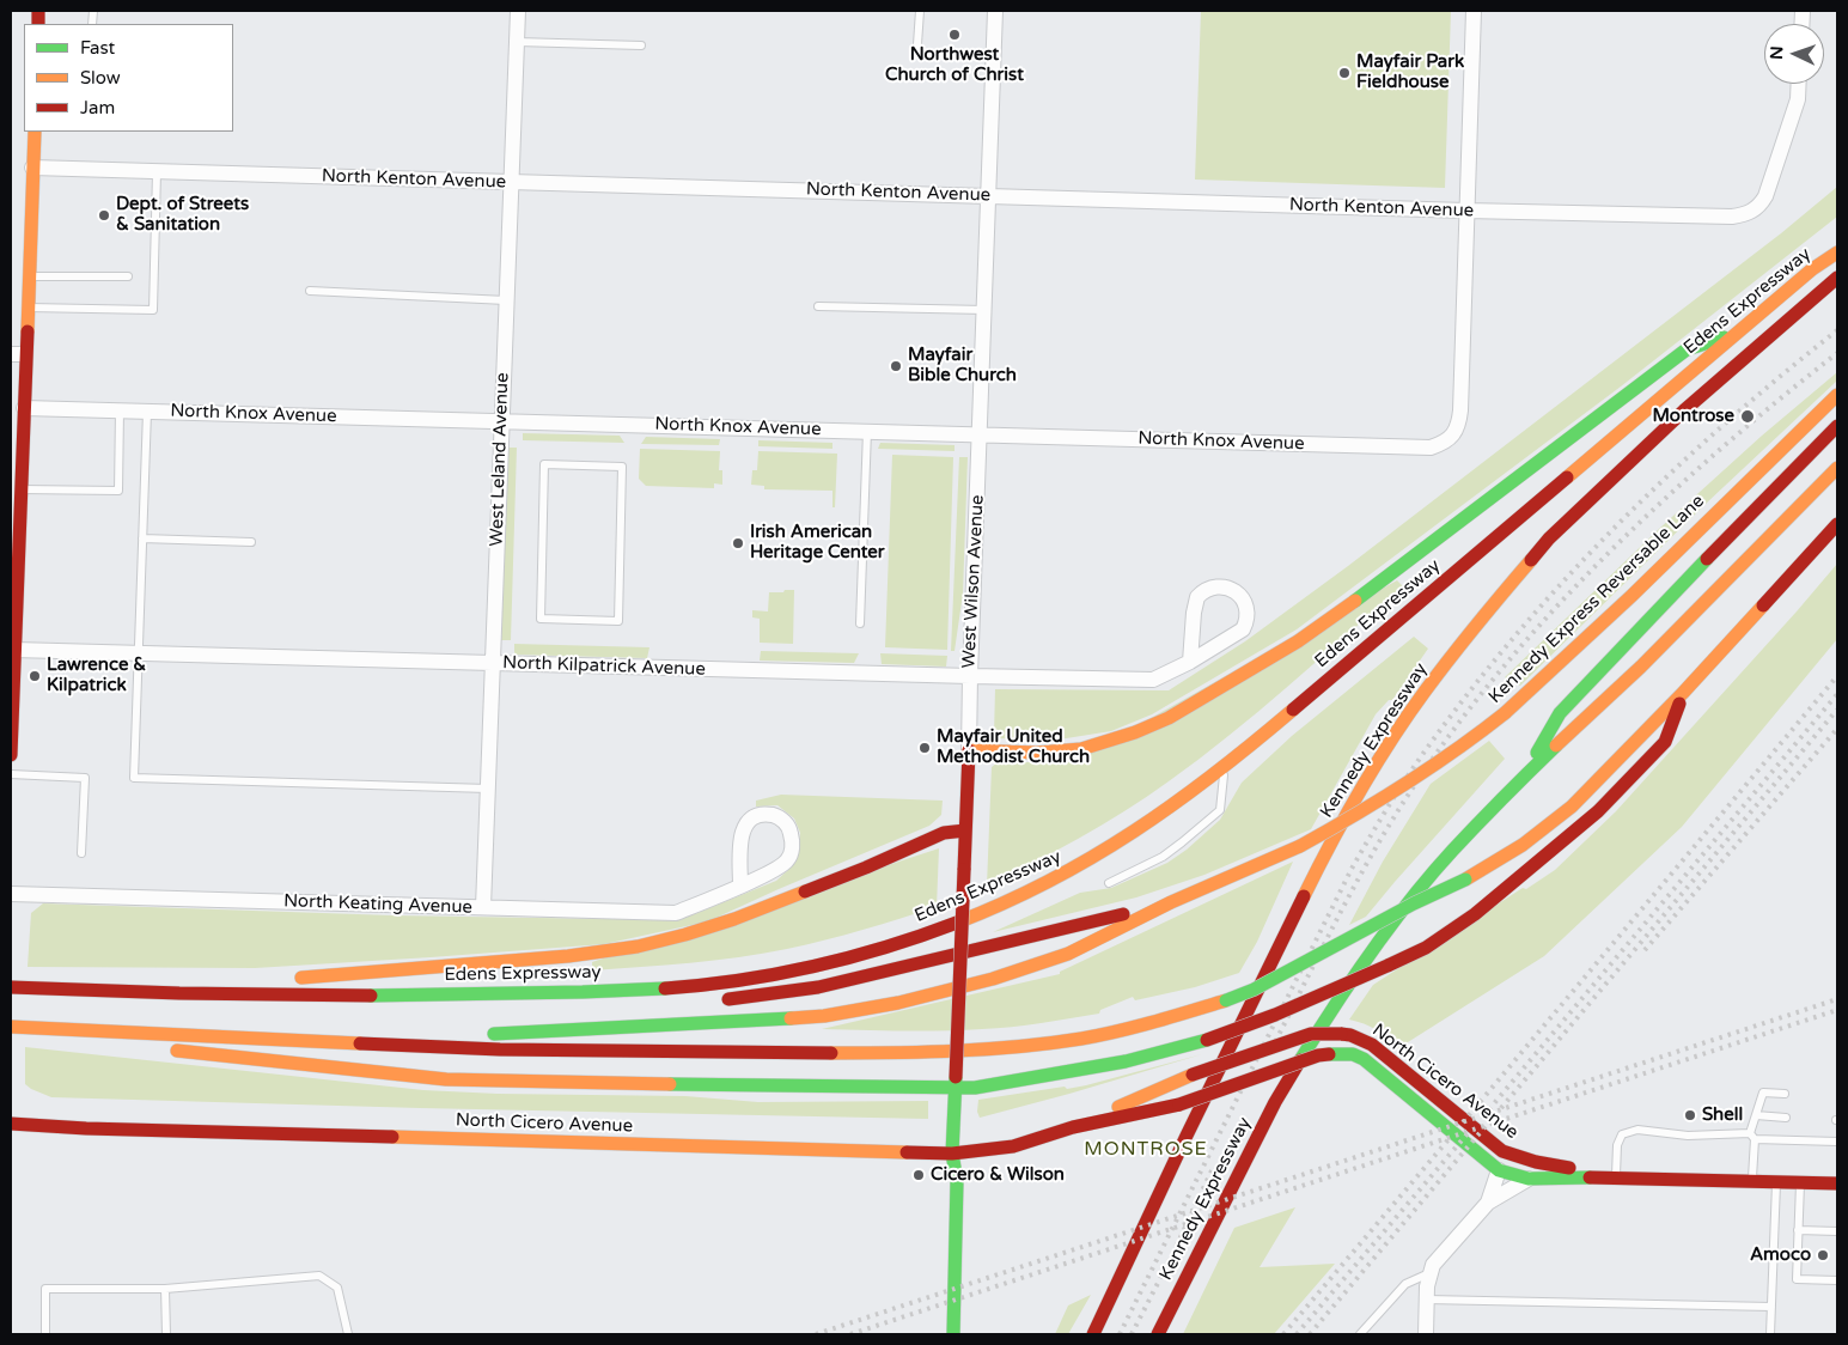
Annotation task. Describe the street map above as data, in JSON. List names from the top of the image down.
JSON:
{
  "streets": {
    "main road": [
      "Edens Expressway",
      "West Wilson Avenue",
      "Kennedy Express Reversable Lane",
      "Kennedy Expressway",
      "North Cicero Avenue"
    ],
    "street": [
      "North Kenton Avenue",
      "North Knox Avenue",
      "West Leland Avenue",
      "North Kilpatrick Avenue",
      "North Keating Avenue"
    ]
  },
  "crossings": [
    ["North Kenton Avenue", "North Knox Avenue"],
    ["North Kenton Avenue", "West Leland Avenue"],
    ["North Kenton Avenue", "West Wilson Avenue"],
    ["North Knox Avenue", "West Leland Avenue"],
    ["North Knox Avenue", "West Wilson Avenue"],
    ["West Leland Avenue", "North Kilpatrick Avenue"],
    ["West Leland Avenue", "North Keating Avenue"],
    ["West Wilson Avenue", "North Kilpatrick Avenue"],
    ["West Wilson Avenue", "North Cicero Avenue"]
  ],
  "districts": ["MONTROSE"],
  "places": [
    "Northwest Church of Christ",
    "Mayfair Park Fieldhouse",
    "Dept. of Streets & Sanitation",
    "Mayfair Bible Church",
    "Montrose",
    "Irish American Heritage Center",
    "Lawrence & Kilpatrick",
    "Mayfair United Methodist Church",
    "Shell",
    "Cicero & Wilson",
    "Amoco"
  ],
  "legend": ["Fast", "Slow", "Jam"],
  "north": "left"
}
